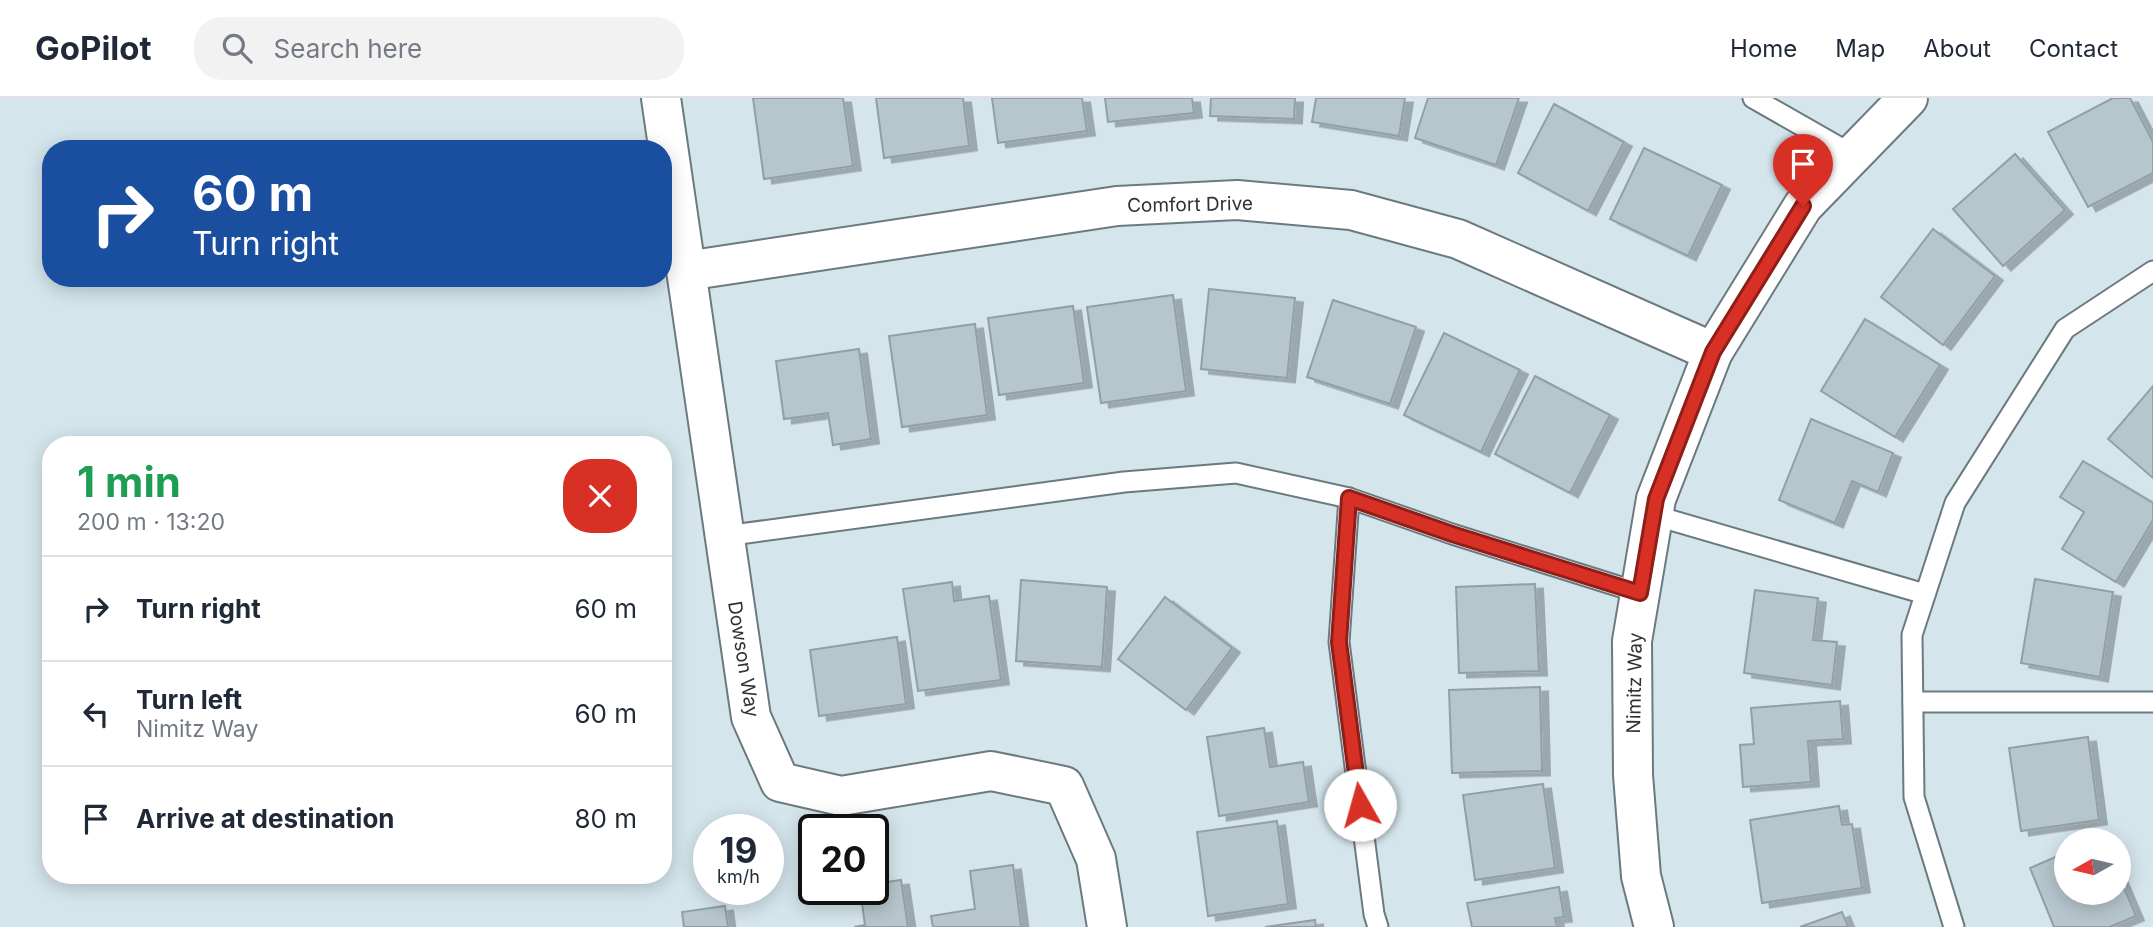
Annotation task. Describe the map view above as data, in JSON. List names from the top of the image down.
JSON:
{
  "streets": {
    "street": ["Comfort Drive", "Dowson Way", "Nimitz Way"]
  },
  "crossings": [
    ["Comfort Drive", "Dowson Way"],
    ["Comfort Drive", "Nimitz Way"]
  ],
  "north": "left",
  "page": {
    "header": "GoPilot",
    "search": "Search here",
    "nav": [
      "Home",
      "Map",
      "About",
      "Contact"
    ],
    "turn": ["60 m", "Turn right"],
    "heading": ["1 min", "200 m · 13:20"],
    "list": [
      {
        "name": "Turn right",
        "value": "60 m"
      },
      {
        "name": "Turn left",
        "note": "Nimitz Way",
        "value": "60 m"
      },
      {
        "name": "Arrive at destination",
        "value": "80 m"
      }
    ],
    "speed": "19 km/h",
    "limit": "20"
  }
}
